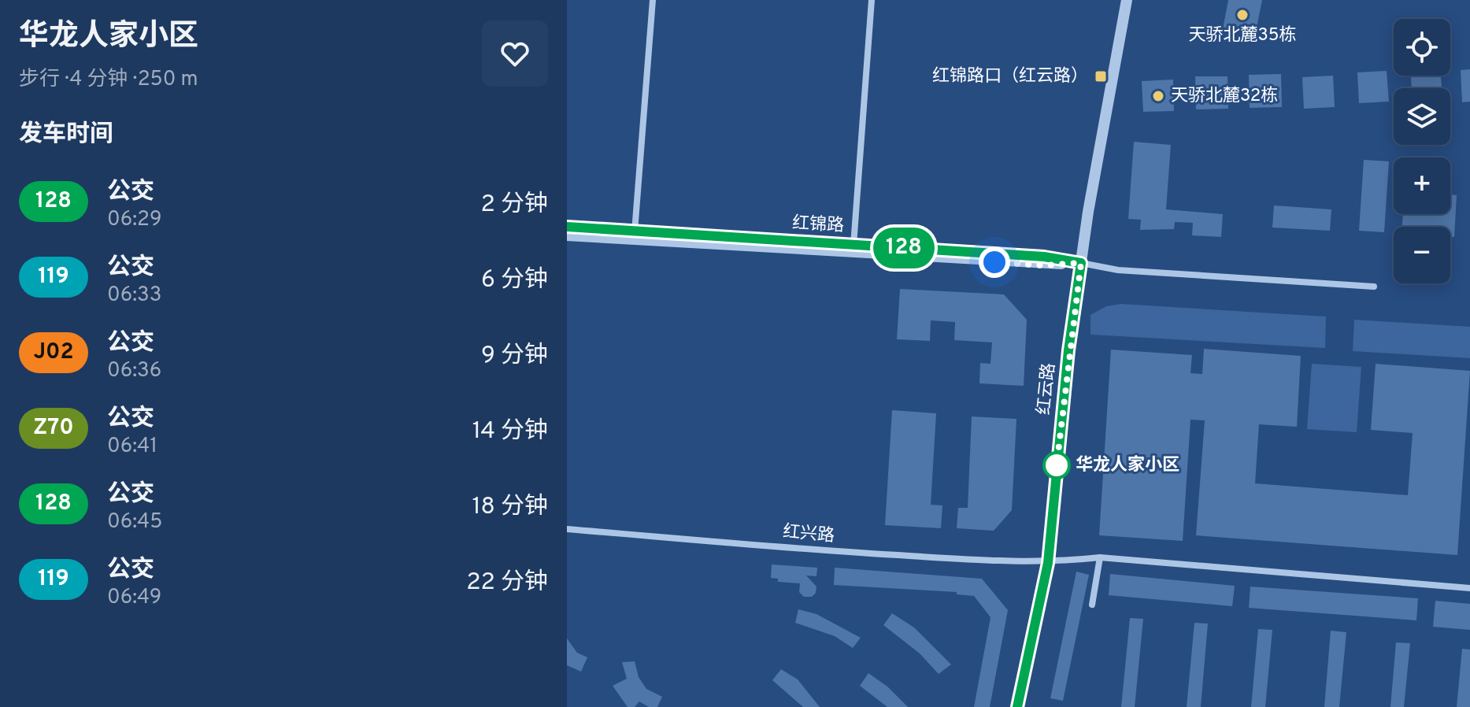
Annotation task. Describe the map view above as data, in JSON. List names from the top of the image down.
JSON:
{
  "streets": {
    "street": ["红锦路", "红云路", "红兴路"]
  },
  "crossings": [
    ["红锦路", "红云路"],
    ["红云路", "红兴路"]
  ],
  "places": {
    "other": ["天骄北麓35栋", "天骄北麓32栋", "华龙人家小区"],
    "transit": ["红锦路口（红云路）"]
  },
  "lines": ["bus line 128"],
  "page": {
    "heading": [
      ["华龙人家小区", "步行 · 4 分钟 · 250 m"],
      "发车时间"
    ],
    "on_map": "128",
    "map_buttons": ["+", "−"],
    "list": [
      {
        "mark": "128",
        "name": "公交",
        "note": "06:29",
        "value": "2 分钟"
      },
      {
        "mark": "119",
        "name": "公交",
        "note": "06:33",
        "value": "6 分钟"
      },
      {
        "mark": "J02",
        "name": "公交",
        "note": "06:36",
        "value": "9 分钟"
      },
      {
        "mark": "Z70",
        "name": "公交",
        "note": "06:41",
        "value": "14 分钟"
      },
      {
        "mark": "128",
        "name": "公交",
        "note": "06:45",
        "value": "18 分钟"
      },
      {
        "mark": "119",
        "name": "公交",
        "note": "06:49",
        "value": "22 分钟"
      }
    ]
  }
}
